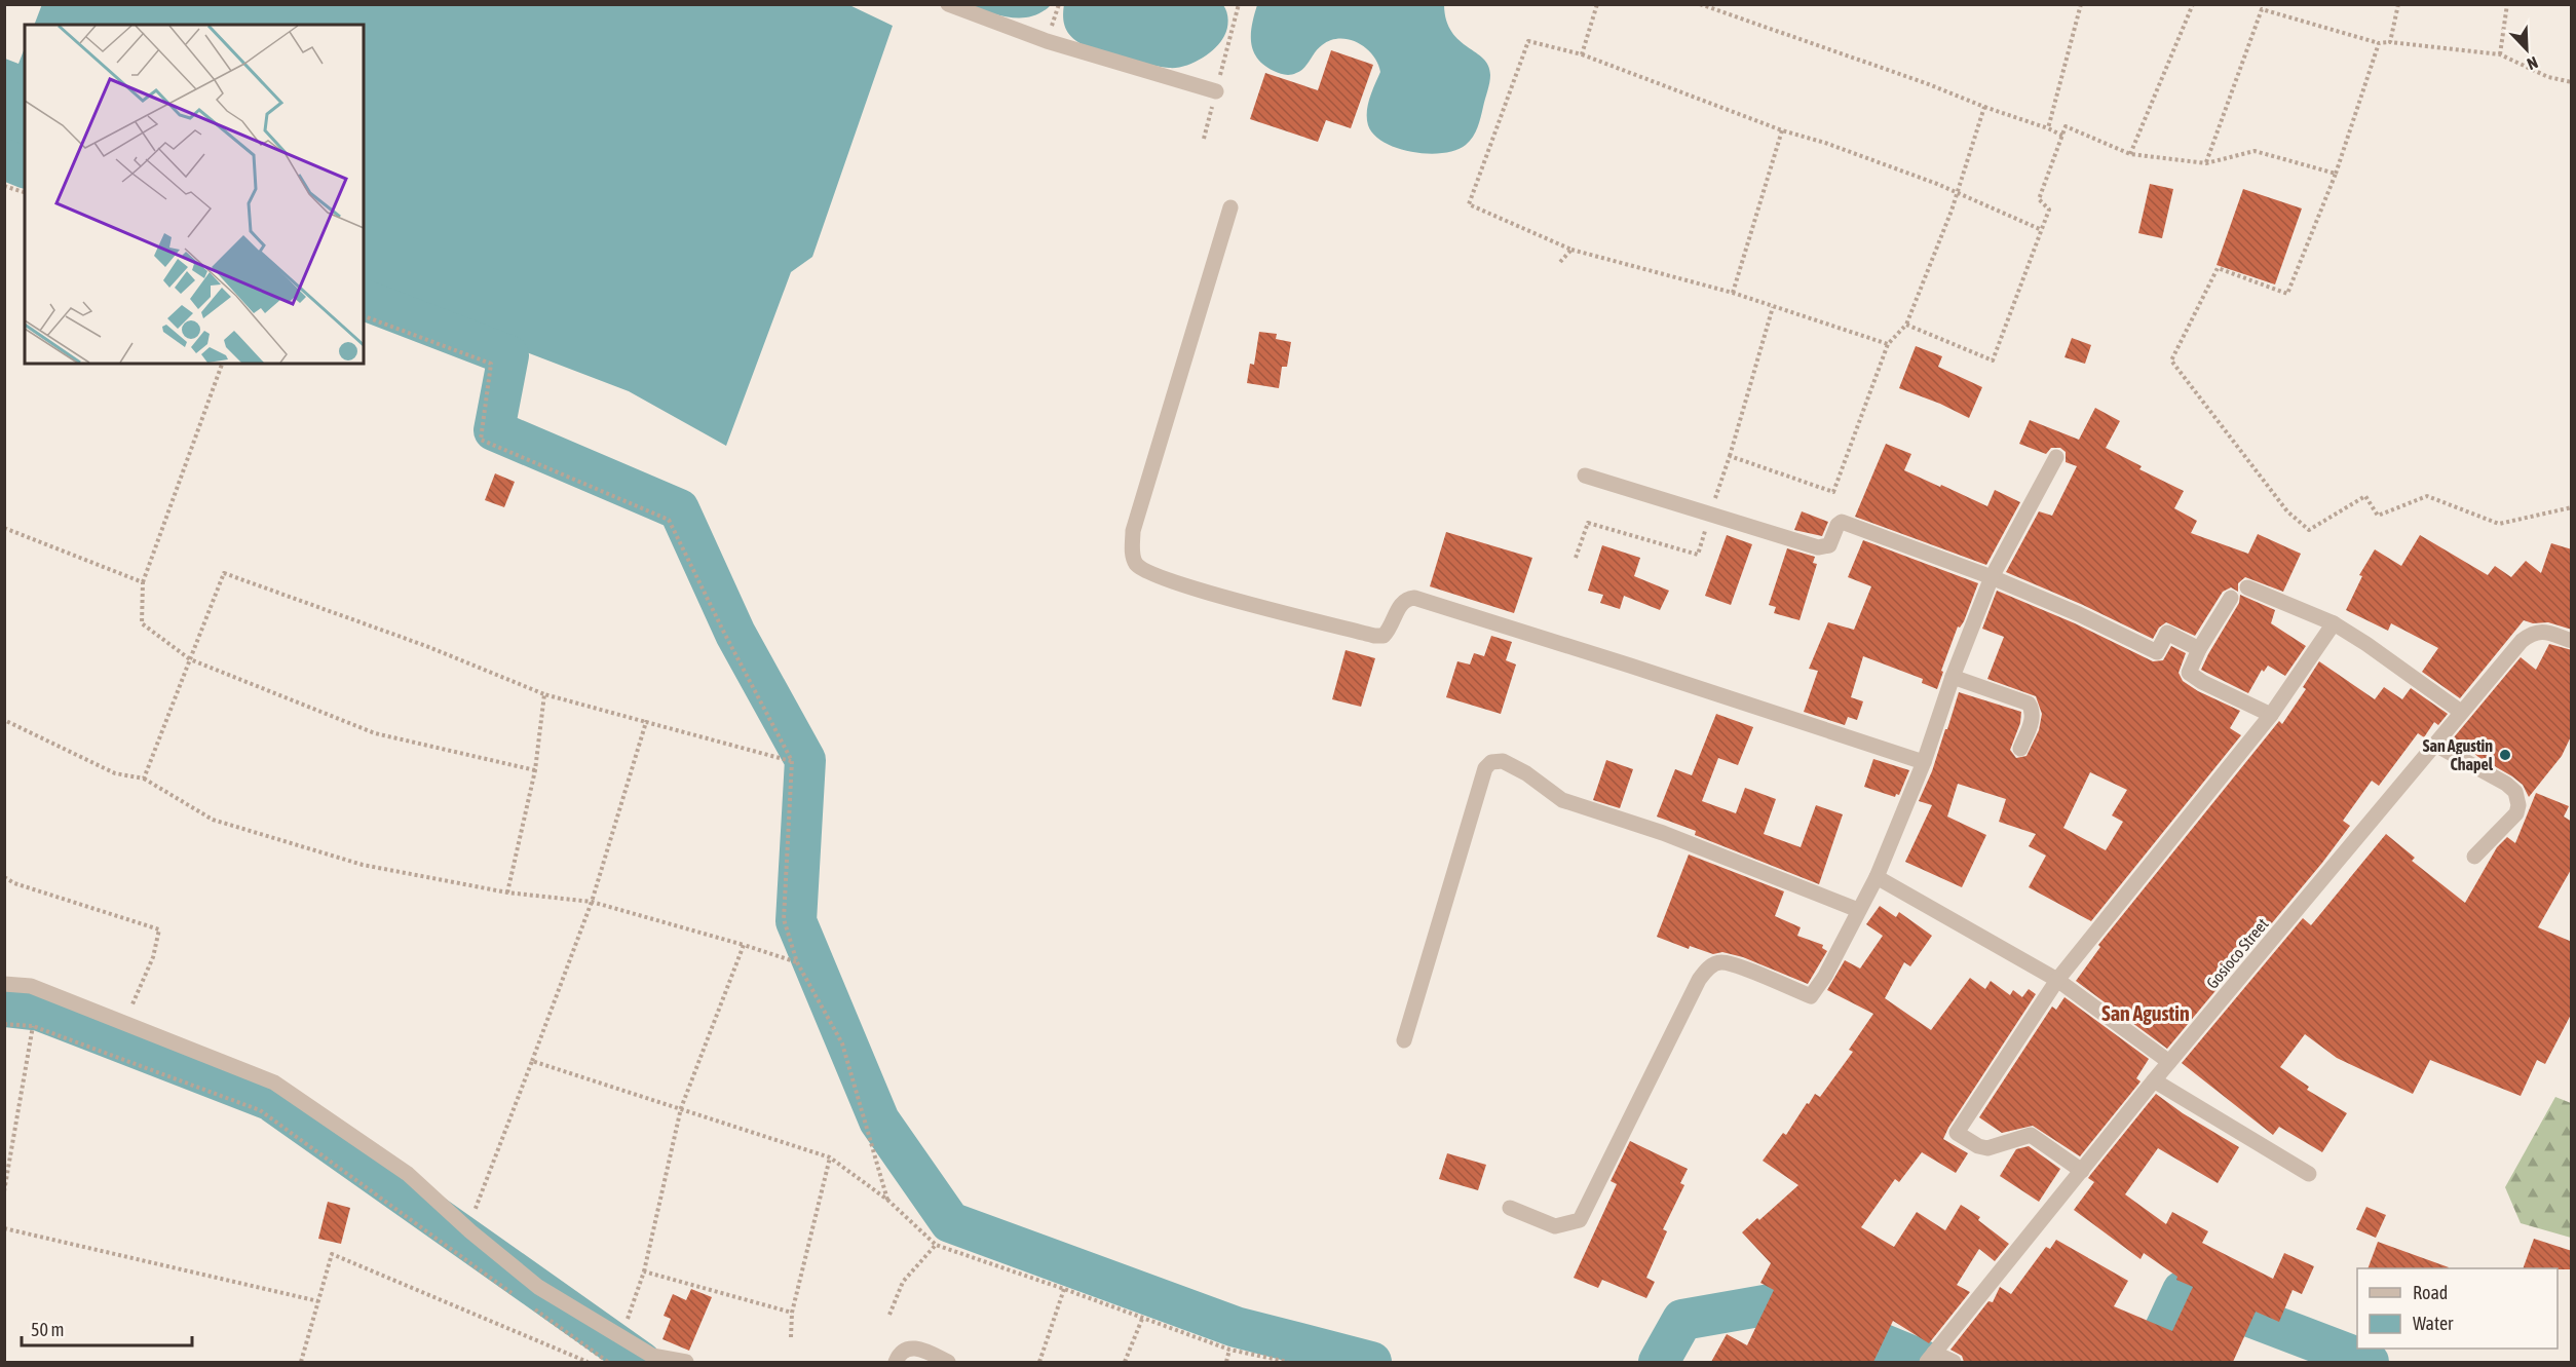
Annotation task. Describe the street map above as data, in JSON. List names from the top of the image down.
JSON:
{
  "streets": {
    "street": ["Gosioco Street"]
  },
  "districts": ["San Agustin"],
  "places": ["San Agustin Chapel"],
  "legend": ["Road", "Water"],
  "scale_bar": "50 m",
  "north": "bottom right"
}
